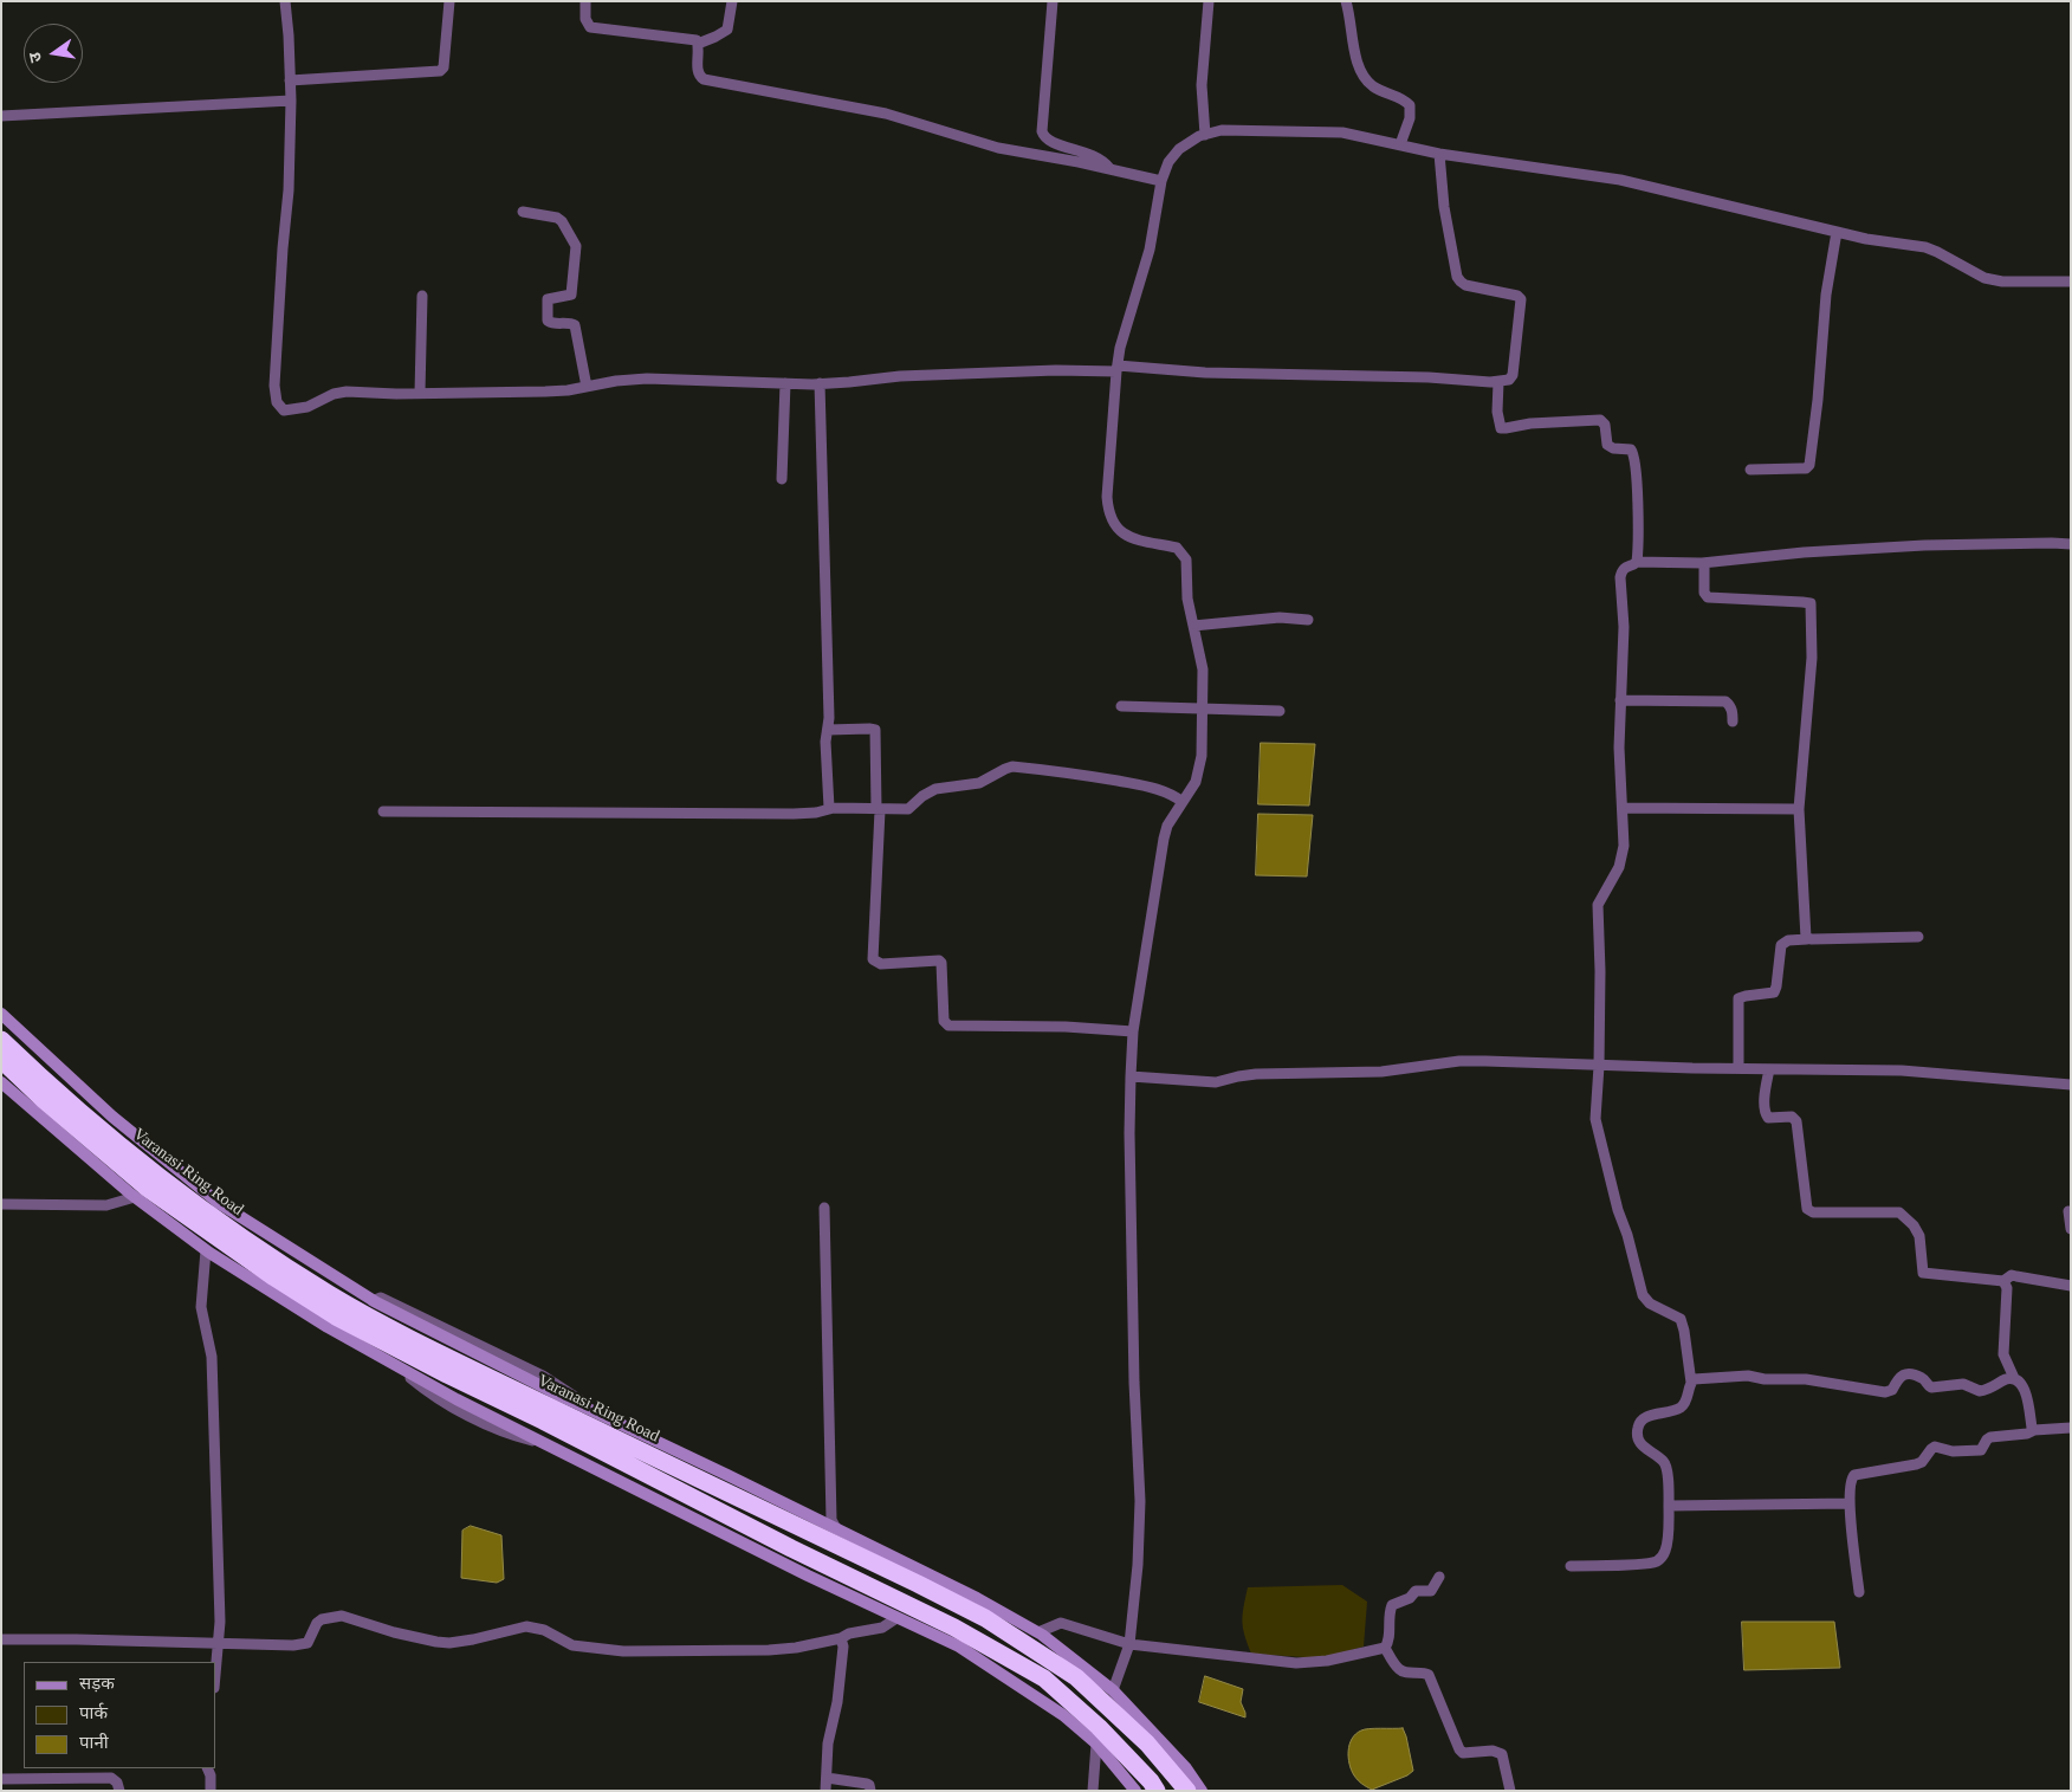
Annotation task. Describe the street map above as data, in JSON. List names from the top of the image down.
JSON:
{
  "streets": {
    "highway": ["Varanasi Ring Road"]
  },
  "legend": ["सड़क", "पार्क", "पानी"],
  "north": "left"
}
